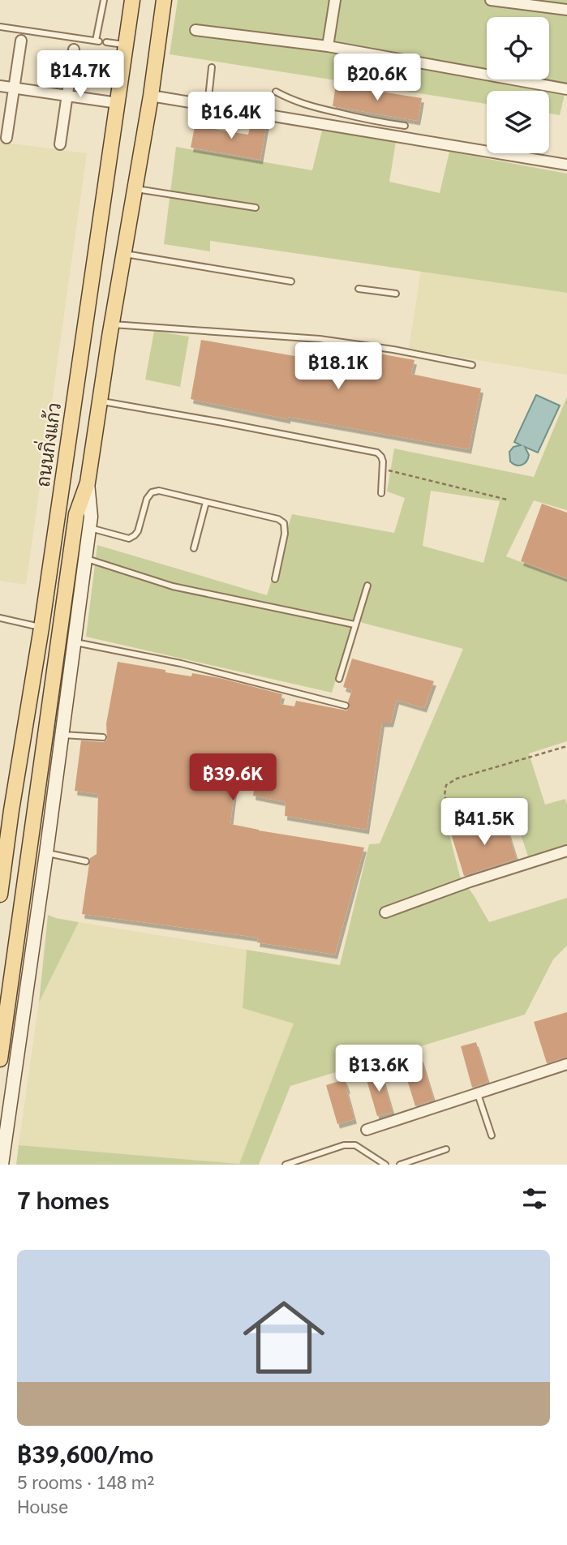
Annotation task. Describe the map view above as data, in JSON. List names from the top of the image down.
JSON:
{
  "streets": {
    "main road": ["ถนนกิ่งแก้ว"]
  },
  "page": {
    "price": [
      "฿14.7K",
      "฿20.6K",
      "฿16.4K",
      "฿18.1K",
      "฿39.6K",
      "฿41.5K",
      "฿13.6K"
    ],
    "heading": "7 homes",
    "list": [
      {
        "name": "฿39,600/mo",
        "note": "5 rooms · 148 m² · House"
      }
    ]
  }
}
